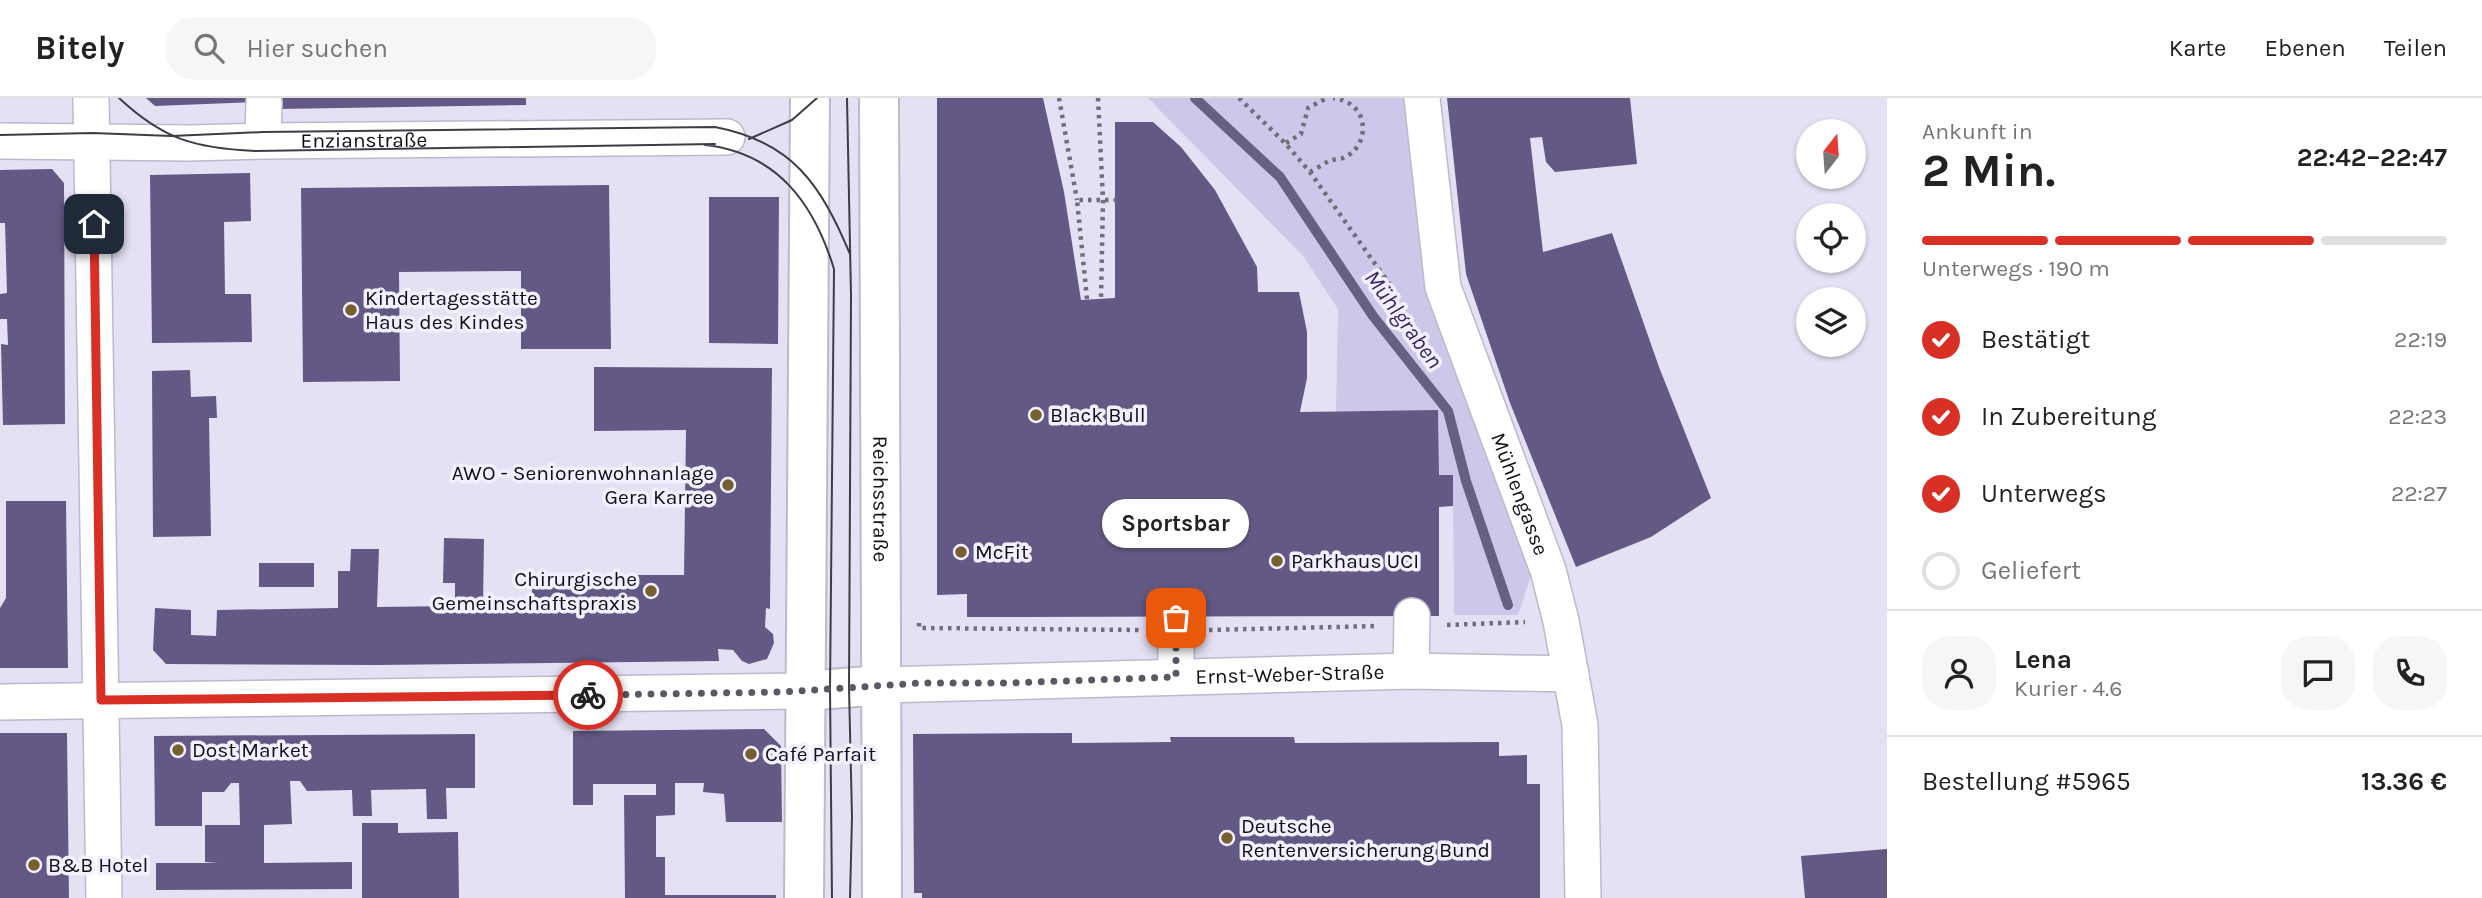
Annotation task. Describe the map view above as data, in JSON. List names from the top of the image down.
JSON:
{
  "streets": {
    "main road": ["Reichsstraße"],
    "street": ["Enzianstraße", "Mühlengasse", "Ernst-Weber-Straße"]
  },
  "crossings": [
    ["Mühlengasse", "Ernst-Weber-Straße"],
    ["Reichsstraße", "Ernst-Weber-Straße"]
  ],
  "water": ["Mühlgraben"],
  "places": [
    "Kindertagesstätte Haus des Kindes",
    "Black Bull",
    "AWO - Seniorenwohnanlage Gera Karree",
    "McFit",
    "Parkhaus UCI",
    "Chirurgische Gemeinschaftspraxis",
    "Sportsbar",
    "Dost Market",
    "Café Parfait",
    "Deutsche Rentenversicherung Bund",
    "B&B Hotel"
  ],
  "north": "top",
  "page": {
    "header": "Bitely",
    "search": "Hier suchen",
    "nav": ["Karte", "Ebenen", "Teilen"],
    "heading": ["2 Min.", "Ankunft in", "22:42–22:47"],
    "panel": [
      "Lena",
      "Kurier · 4.6",
      "Bestellung #5965",
      "13.36 €"
    ],
    "bar": "Unterwegs · 190 m",
    "list": [
      ["Bestätigt", "22:19"],
      ["In Zubereitung", "22:23"],
      ["Unterwegs", "22:27"],
      "Geliefert"
    ],
    "bubble": "Sportsbar"
  }
}
